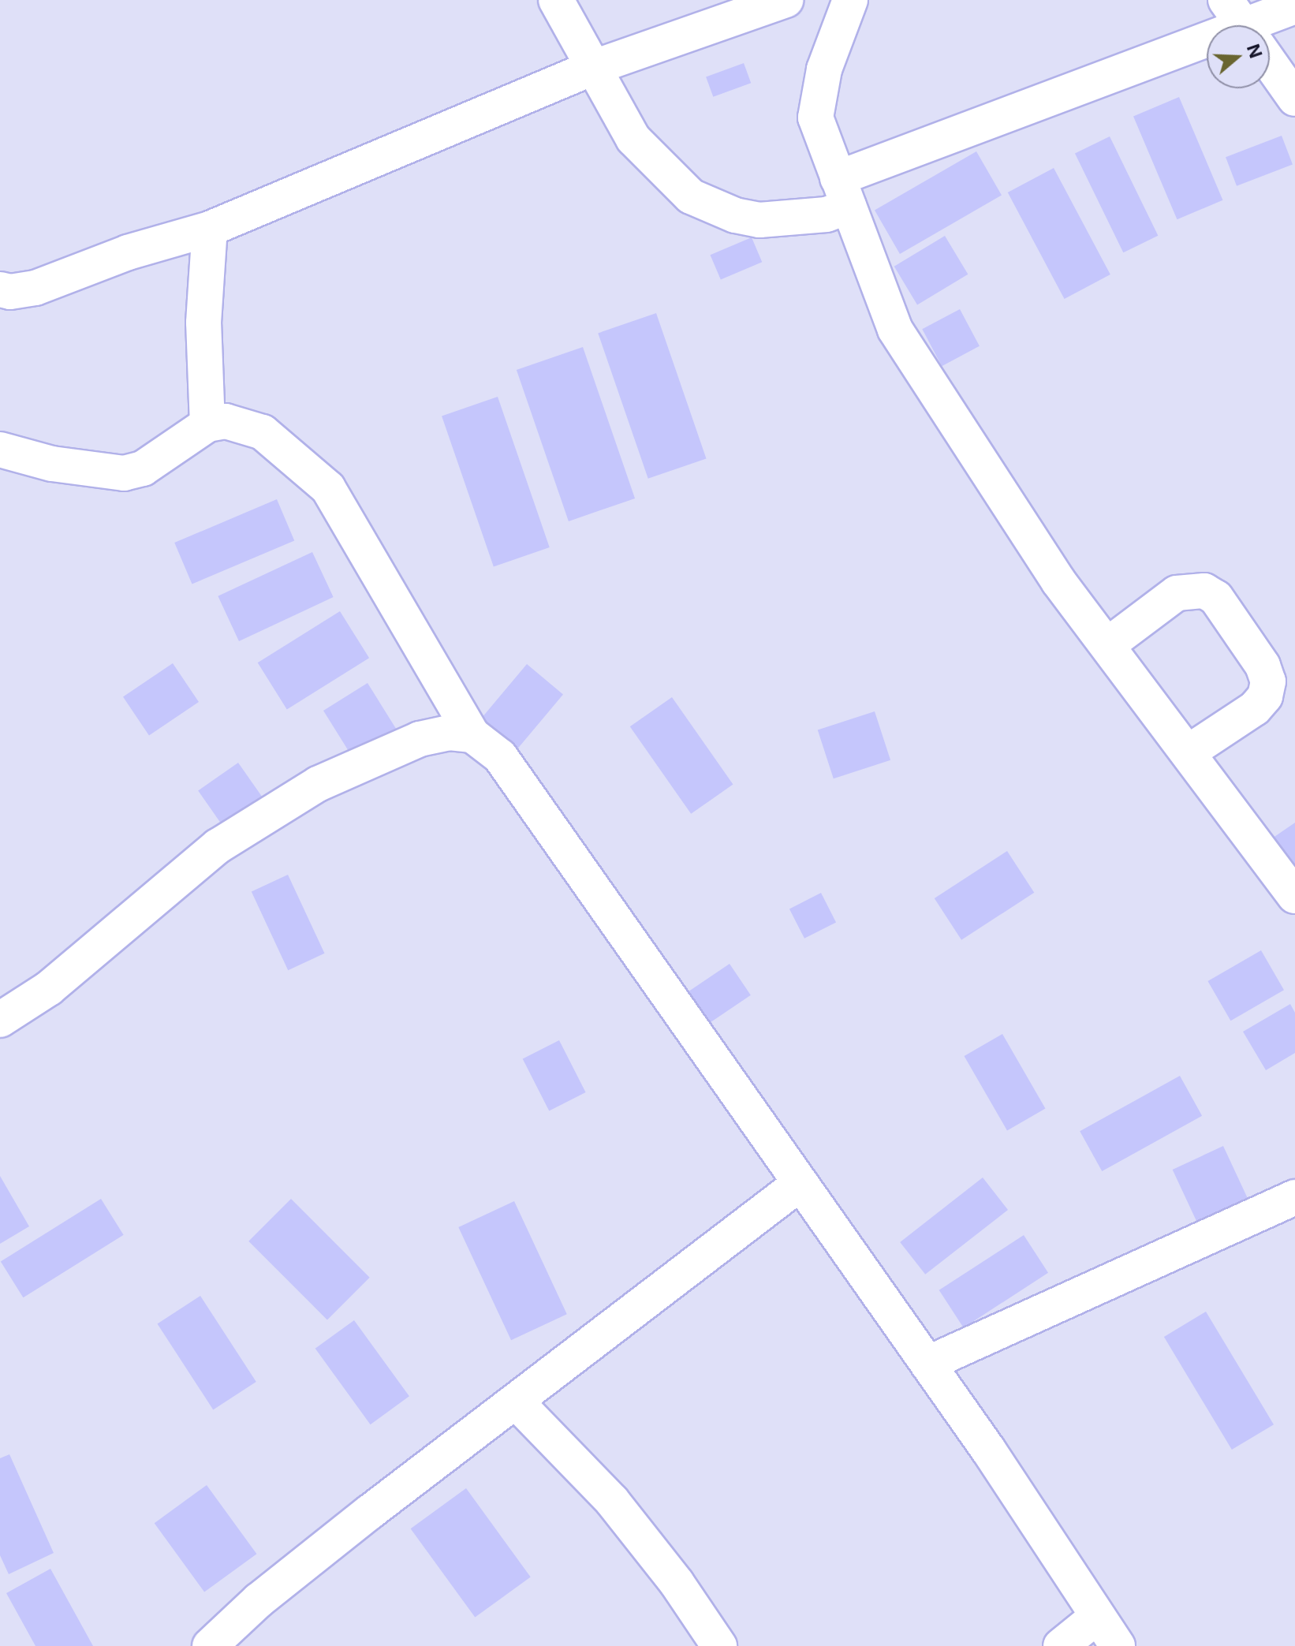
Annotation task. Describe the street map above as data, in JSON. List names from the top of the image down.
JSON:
{
  "north": "right"
}
